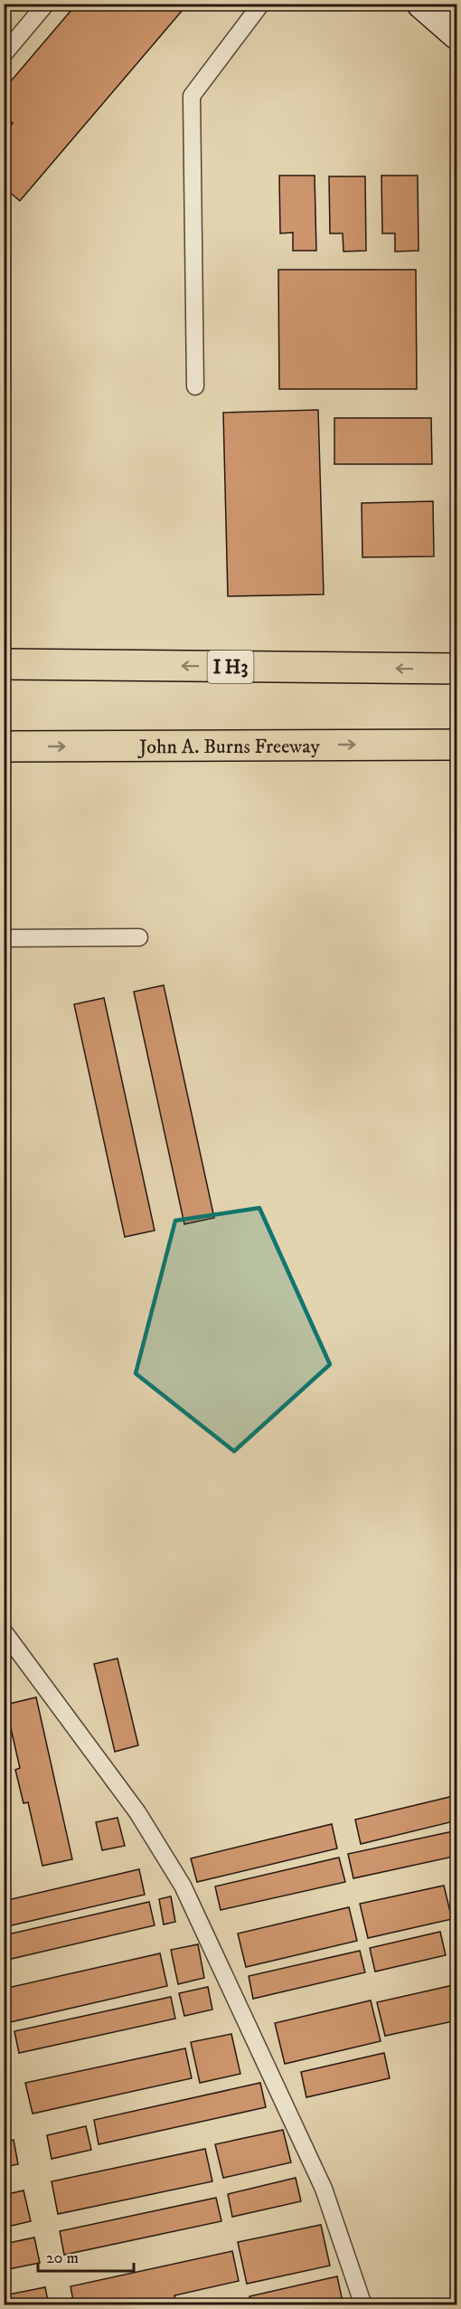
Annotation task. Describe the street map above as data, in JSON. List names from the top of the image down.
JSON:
{
  "streets": {
    "highway": ["I H3", "John A. Burns Freeway"]
  },
  "scale_bar": "20 m"
}
